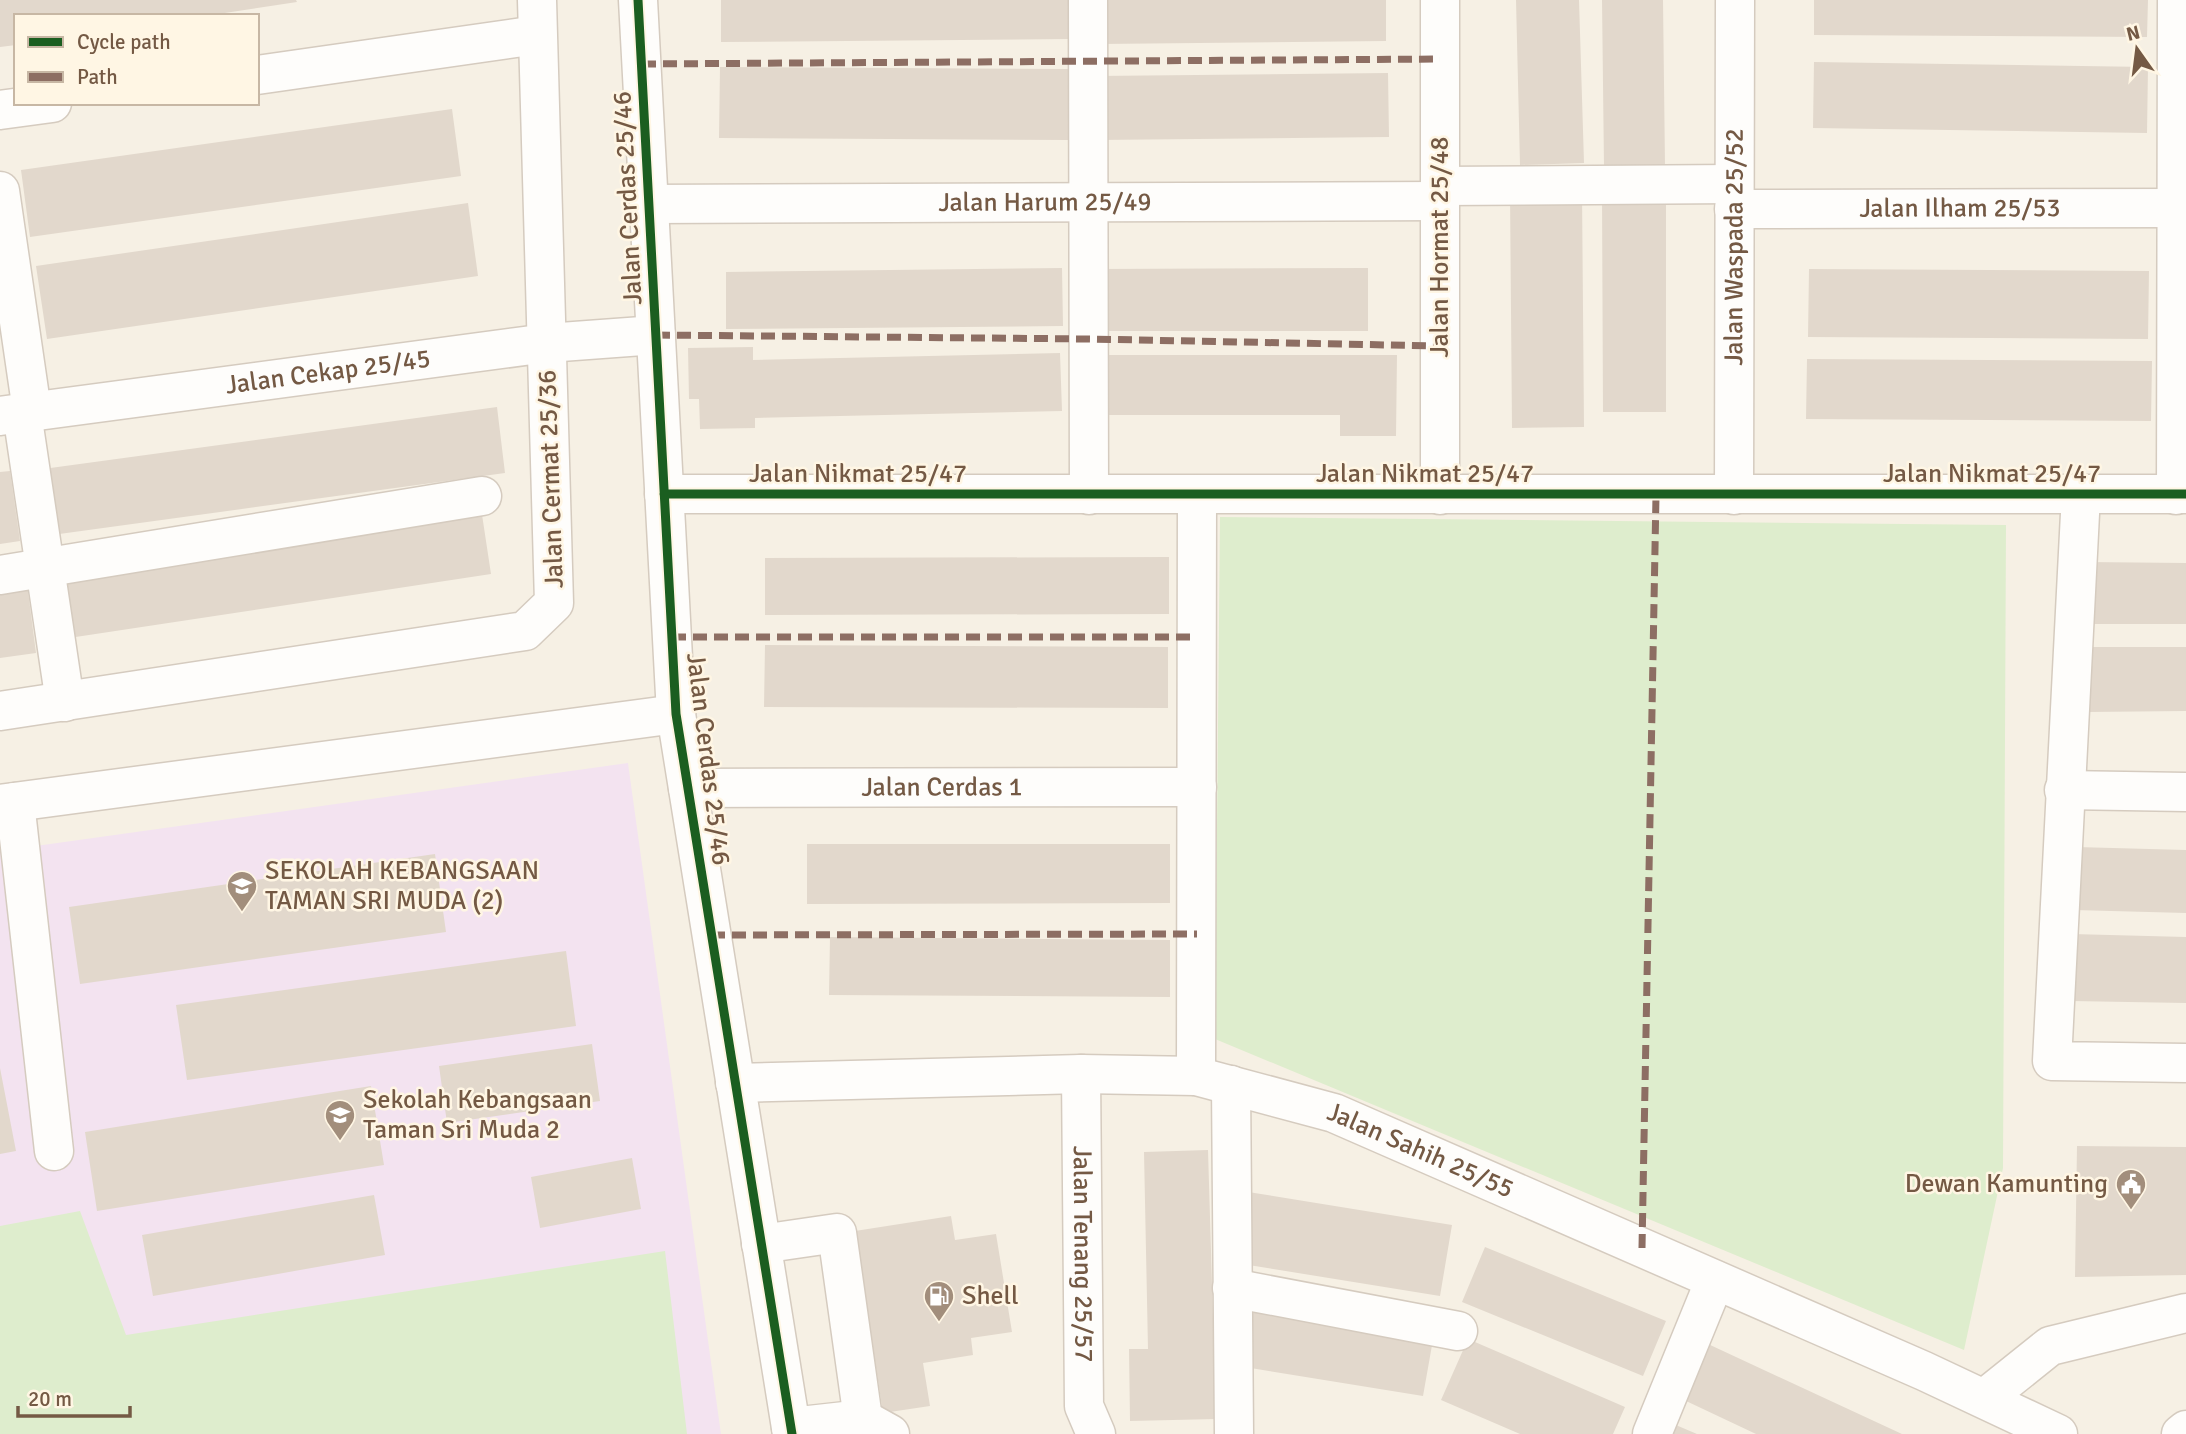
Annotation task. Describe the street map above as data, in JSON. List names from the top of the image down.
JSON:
{
  "streets": {
    "street": [
      "Jalan Cerdas 25/46",
      "Jalan Harum 25/49",
      "Jalan Ilham 25/53",
      "Jalan Hormat 25/48",
      "Jalan Waspada 25/52",
      "Jalan Cekap 25/45",
      "Jalan Nikmat 25/47",
      "Jalan Cermat 25/36",
      "Jalan Cerdas 1",
      "Jalan Sahih 25/55",
      "Jalan Tenang 25/57"
    ]
  },
  "crossings": [
    ["Jalan Cerdas 25/46", "Jalan Harum 25/49"],
    ["Jalan Cerdas 25/46", "Jalan Cekap 25/45"],
    ["Jalan Cerdas 25/46", "Jalan Nikmat 25/47"],
    ["Jalan Cerdas 25/46", "Jalan Cerdas 1"],
    ["Jalan Cerdas 25/46", "Jalan Sahih 25/55"],
    ["Jalan Harum 25/49", "Jalan Ilham 25/53"],
    ["Jalan Harum 25/49", "Jalan Hormat 25/48"],
    ["Jalan Harum 25/49", "Jalan Waspada 25/52"],
    ["Jalan Ilham 25/53", "Jalan Waspada 25/52"],
    ["Jalan Hormat 25/48", "Jalan Nikmat 25/47"],
    ["Jalan Waspada 25/52", "Jalan Nikmat 25/47"],
    ["Jalan Cekap 25/45", "Jalan Cermat 25/36"],
    ["Jalan Sahih 25/55", "Jalan Tenang 25/57"]
  ],
  "places": {
    "school or university": ["SEKOLAH KEBANGSAAN TAMAN SRI MUDA (2)", "Sekolah Kebangsaan Taman Sri Muda 2"],
    "public building": ["Dewan Kamunting"],
    "fuel station": ["Shell"]
  },
  "legend": ["Cycle path", "Path"],
  "scale_bar": "20 m",
  "north": "top"
}
